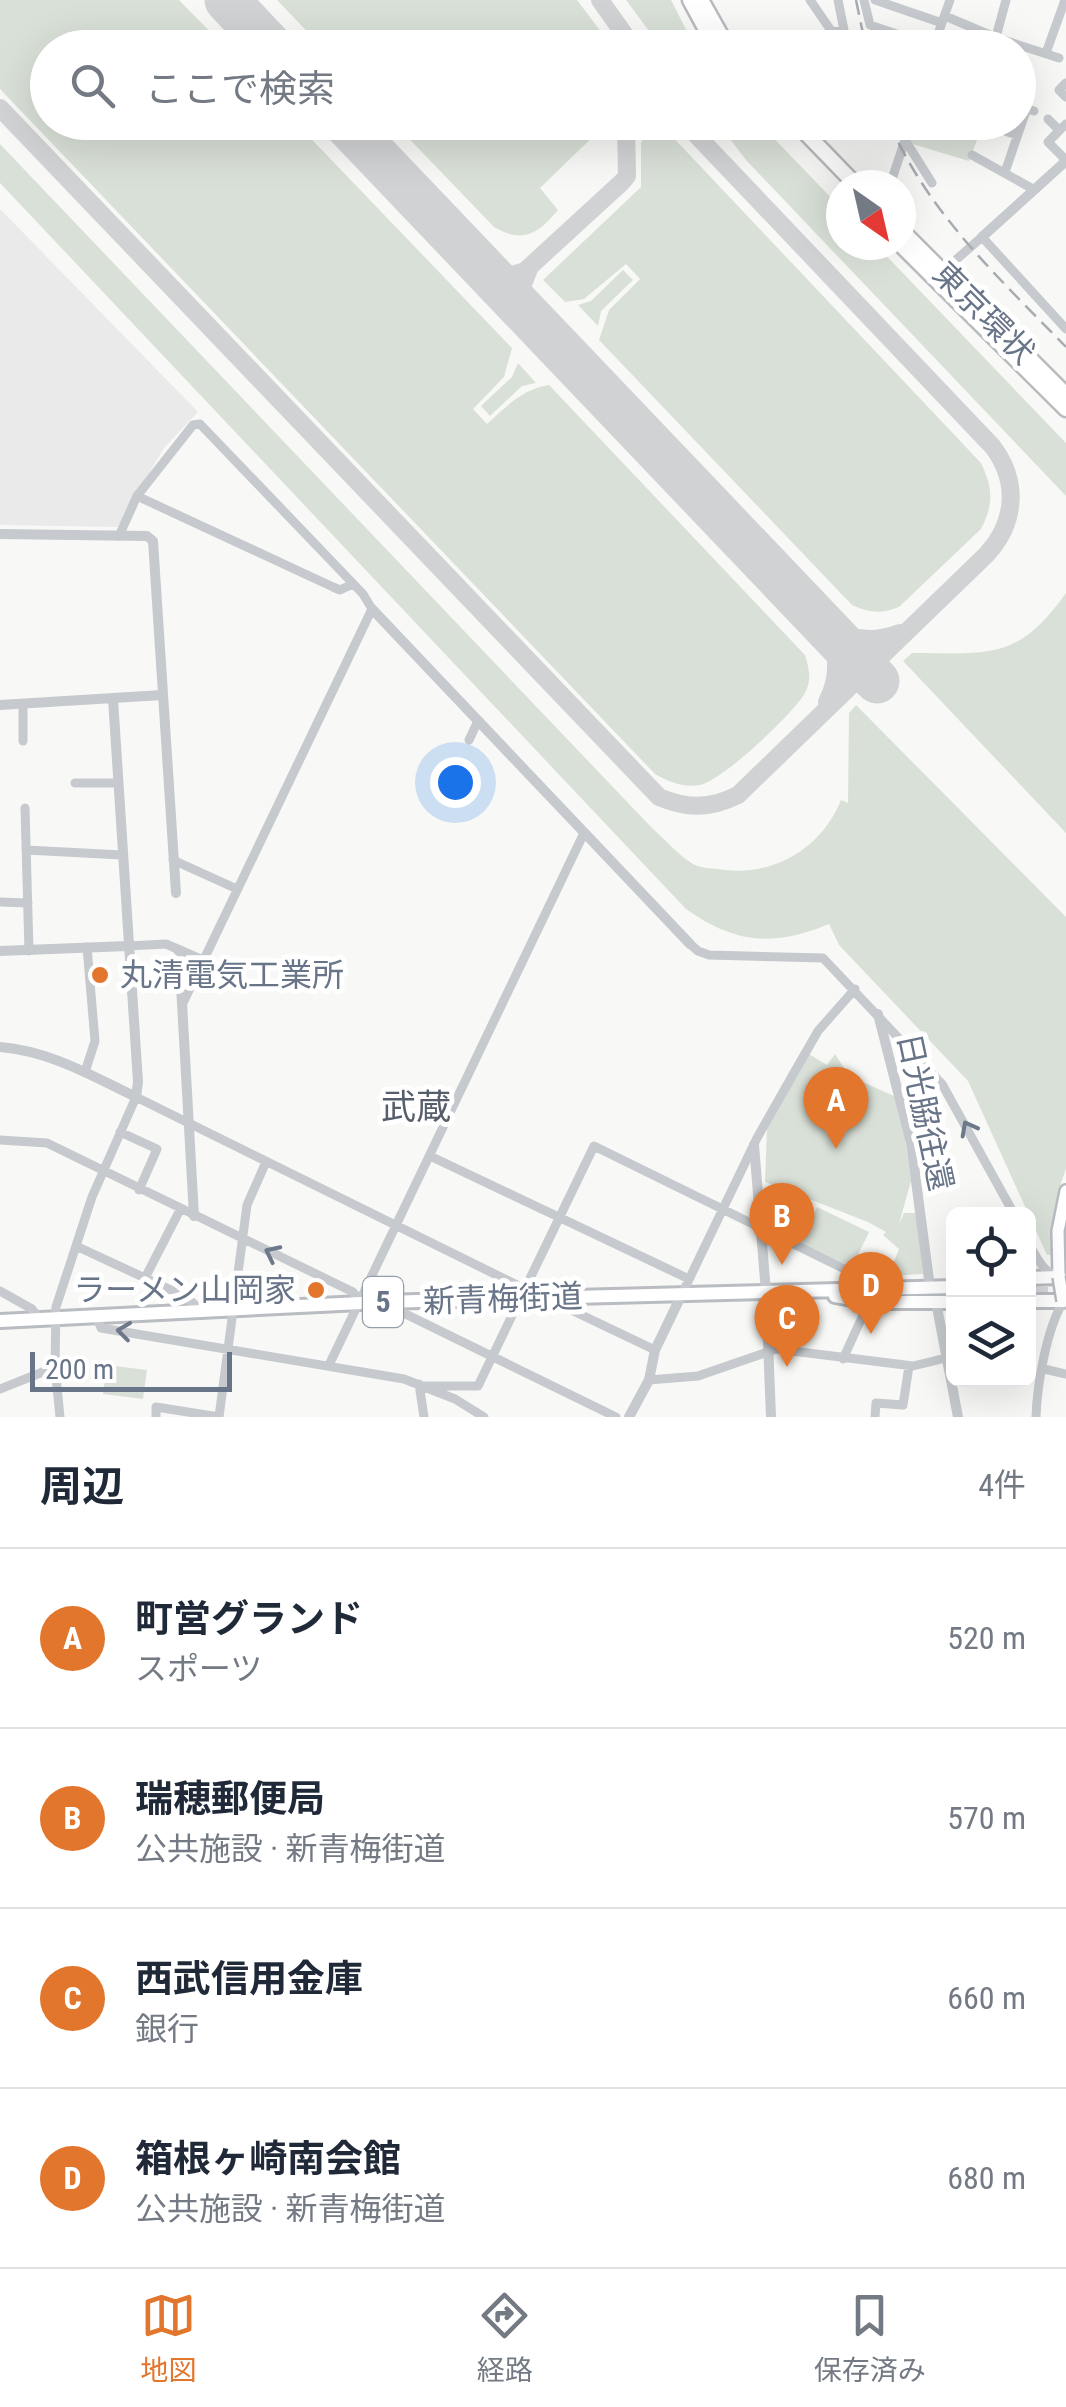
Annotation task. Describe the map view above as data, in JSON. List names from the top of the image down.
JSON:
{
  "streets": {
    "highway": ["東京環状"],
    "main road": ["新青梅街道", "5"],
    "street": ["日光脇往還"]
  },
  "districts": ["武蔵"],
  "places": ["丸清電気工業所", "ラーメン山岡家"],
  "scale_bar": "200 m",
  "north": "bottom right",
  "page": {
    "search": "ここで検索",
    "pins": [
      "A",
      "B",
      "D",
      "C"
    ],
    "scale": "200 m",
    "heading": ["周辺", "4件"],
    "list": [
      {
        "mark": "A",
        "name": "町営グランド",
        "note": "スポーツ",
        "value": "520 m"
      },
      {
        "mark": "B",
        "name": "瑞穂郵便局",
        "note": "公共施設 · 新青梅街道",
        "value": "570 m"
      },
      {
        "mark": "C",
        "name": "西武信用金庫",
        "note": "銀行",
        "value": "660 m"
      },
      {
        "mark": "D",
        "name": "箱根ヶ崎南会館",
        "note": "公共施設 · 新青梅街道",
        "value": "680 m"
      }
    ],
    "nav": ["地図", "経路", "保存済み"]
  }
}
